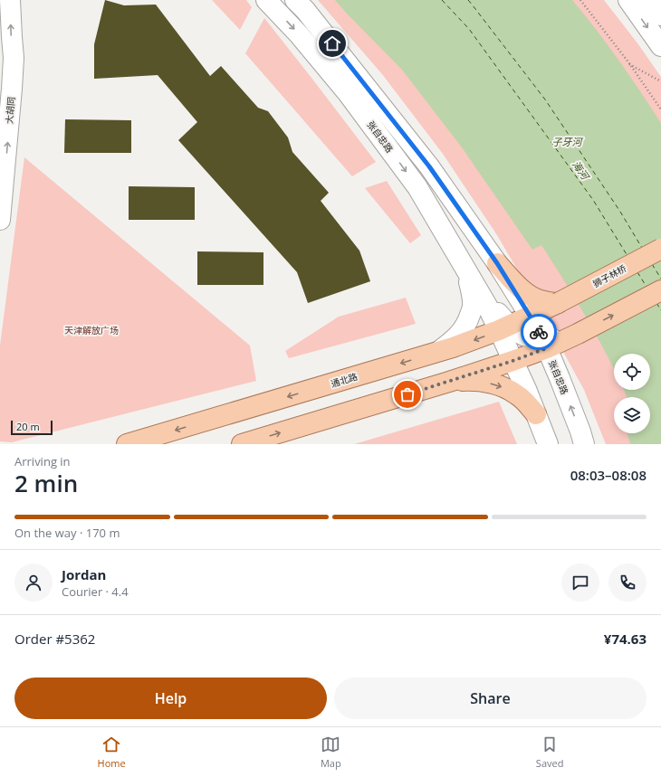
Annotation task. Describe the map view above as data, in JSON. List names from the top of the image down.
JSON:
{
  "streets": {
    "main road": ["狮子林桥", "通北路"],
    "street": ["大胡同", "张自忠路"]
  },
  "crossings": [
    ["张自忠路", "通北路"],
    ["狮子林桥", "通北路"]
  ],
  "one_way": ["大胡同"],
  "water": ["子牙河", "海河"],
  "parks": ["天津解放广场"],
  "scale_bar": "20 m",
  "page": {
    "scale": "20 m",
    "heading": ["2 min", "Arriving in", "08:03–08:08"],
    "panel": [
      "Jordan",
      "Courier · 4.4",
      "Order #5362",
      "¥74.63"
    ],
    "bar": "On the way · 170 m",
    "buttons": ["Help", "Share"],
    "tabs": ["Home", "Map", "Saved"]
  }
}
